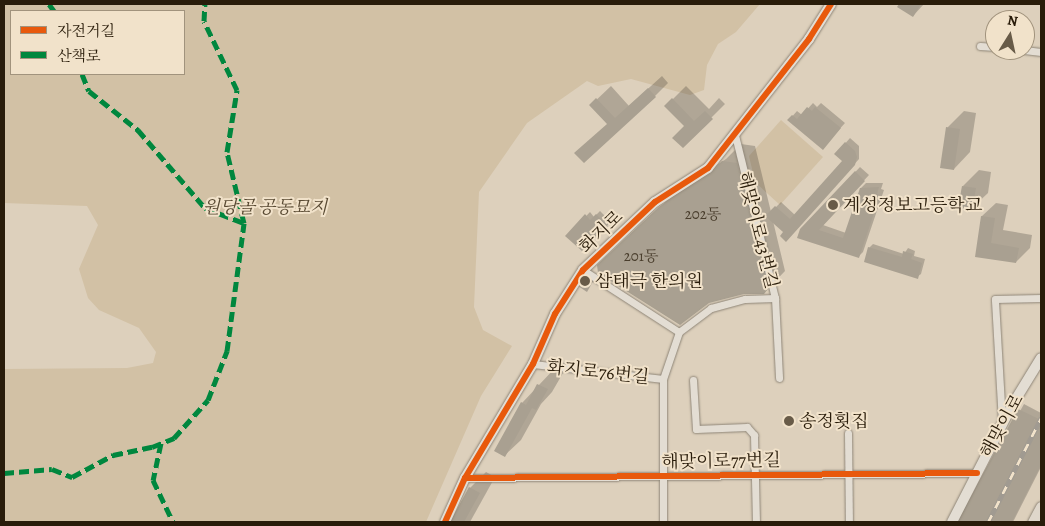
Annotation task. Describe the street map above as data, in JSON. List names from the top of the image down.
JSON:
{
  "streets": {
    "street": [
      "해맞이로43번길",
      "화지로",
      "화지로76번길",
      "해맞이로",
      "해맞이로77번길"
    ]
  },
  "crossings": [
    ["해맞이로43번길", "화지로"],
    ["화지로", "화지로76번길"],
    ["화지로", "해맞이로77번길"],
    ["해맞이로", "해맞이로77번길"]
  ],
  "parks": ["원당골 공동묘지"],
  "places": ["계성정보고등학교", "삼태극 한의원", "송정횟집"],
  "house_numbers": ["202동", "201동"],
  "legend": ["자전거길", "산책로"],
  "north": "top"
}
